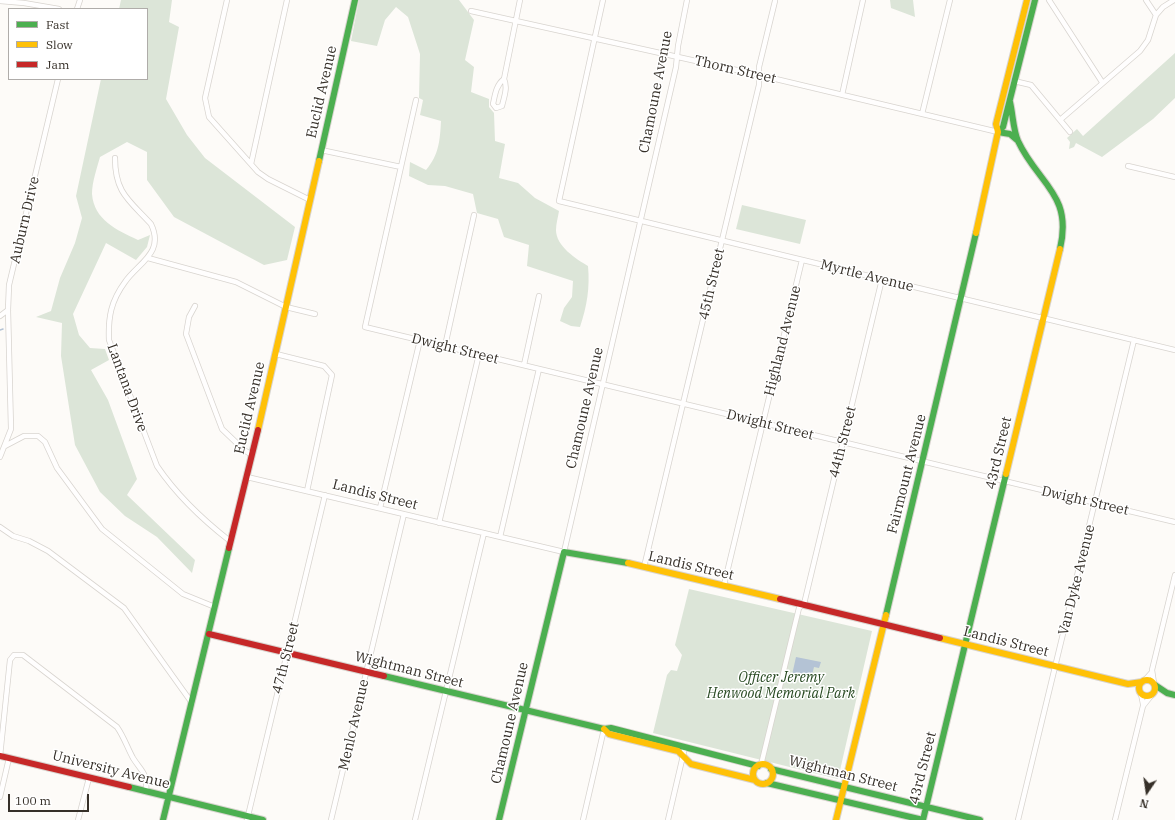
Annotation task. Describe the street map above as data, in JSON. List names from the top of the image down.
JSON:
{
  "streets": {
    "main road": [
      "Euclid Avenue",
      "Chamoune Avenue",
      "43rd Street",
      "Fairmount Avenue",
      "Landis Street",
      "Wightman Street",
      "University Avenue"
    ],
    "street": [
      "Thorn Street",
      "Auburn Drive",
      "Myrtle Avenue",
      "45th Street",
      "Highland Avenue",
      "Dwight Street",
      "Lantana Drive",
      "44th Street",
      "Van Dyke Avenue",
      "47th Street",
      "Menlo Avenue"
    ]
  },
  "crossings": [
    ["Thorn Street", "Chamoune Avenue"],
    ["Thorn Street", "Myrtle Avenue"],
    ["Thorn Street", "45th Street"],
    ["Thorn Street", "Fairmount Avenue"],
    ["Euclid Avenue", "Lantana Drive"],
    ["Euclid Avenue", "Landis Street"],
    ["Euclid Avenue", "Wightman Street"],
    ["Euclid Avenue", "University Avenue"],
    ["Chamoune Avenue", "Myrtle Avenue"],
    ["Chamoune Avenue", "Dwight Street"],
    ["Chamoune Avenue", "Landis Street"],
    ["Chamoune Avenue", "Wightman Street"],
    ["Myrtle Avenue", "45th Street"],
    ["Myrtle Avenue", "Highland Avenue"],
    ["Myrtle Avenue", "44th Street"],
    ["Myrtle Avenue", "43rd Street"],
    ["Myrtle Avenue", "Fairmount Avenue"],
    ["Myrtle Avenue", "Van Dyke Avenue"],
    ["45th Street", "Dwight Street"],
    ["45th Street", "Landis Street"],
    ["Highland Avenue", "Dwight Street"],
    ["Highland Avenue", "Landis Street"],
    ["Dwight Street", "44th Street"],
    ["Dwight Street", "43rd Street"],
    ["Dwight Street", "Fairmount Avenue"],
    ["Dwight Street", "Van Dyke Avenue"],
    ["44th Street", "Landis Street"],
    ["44th Street", "Wightman Street"],
    ["43rd Street", "Fairmount Avenue"],
    ["43rd Street", "Landis Street"],
    ["43rd Street", "Wightman Street"],
    ["Fairmount Avenue", "Landis Street"],
    ["Fairmount Avenue", "Wightman Street"],
    ["Landis Street", "Van Dyke Avenue"],
    ["Landis Street", "47th Street"],
    ["Landis Street", "Menlo Avenue"],
    ["47th Street", "Wightman Street"],
    ["47th Street", "University Avenue"],
    ["Wightman Street", "Menlo Avenue"]
  ],
  "parks": ["Officer Jeremy Henwood Memorial Park"],
  "legend": ["Fast", "Slow", "Jam"],
  "scale_bar": "100 m",
  "north": "bottom"
}
